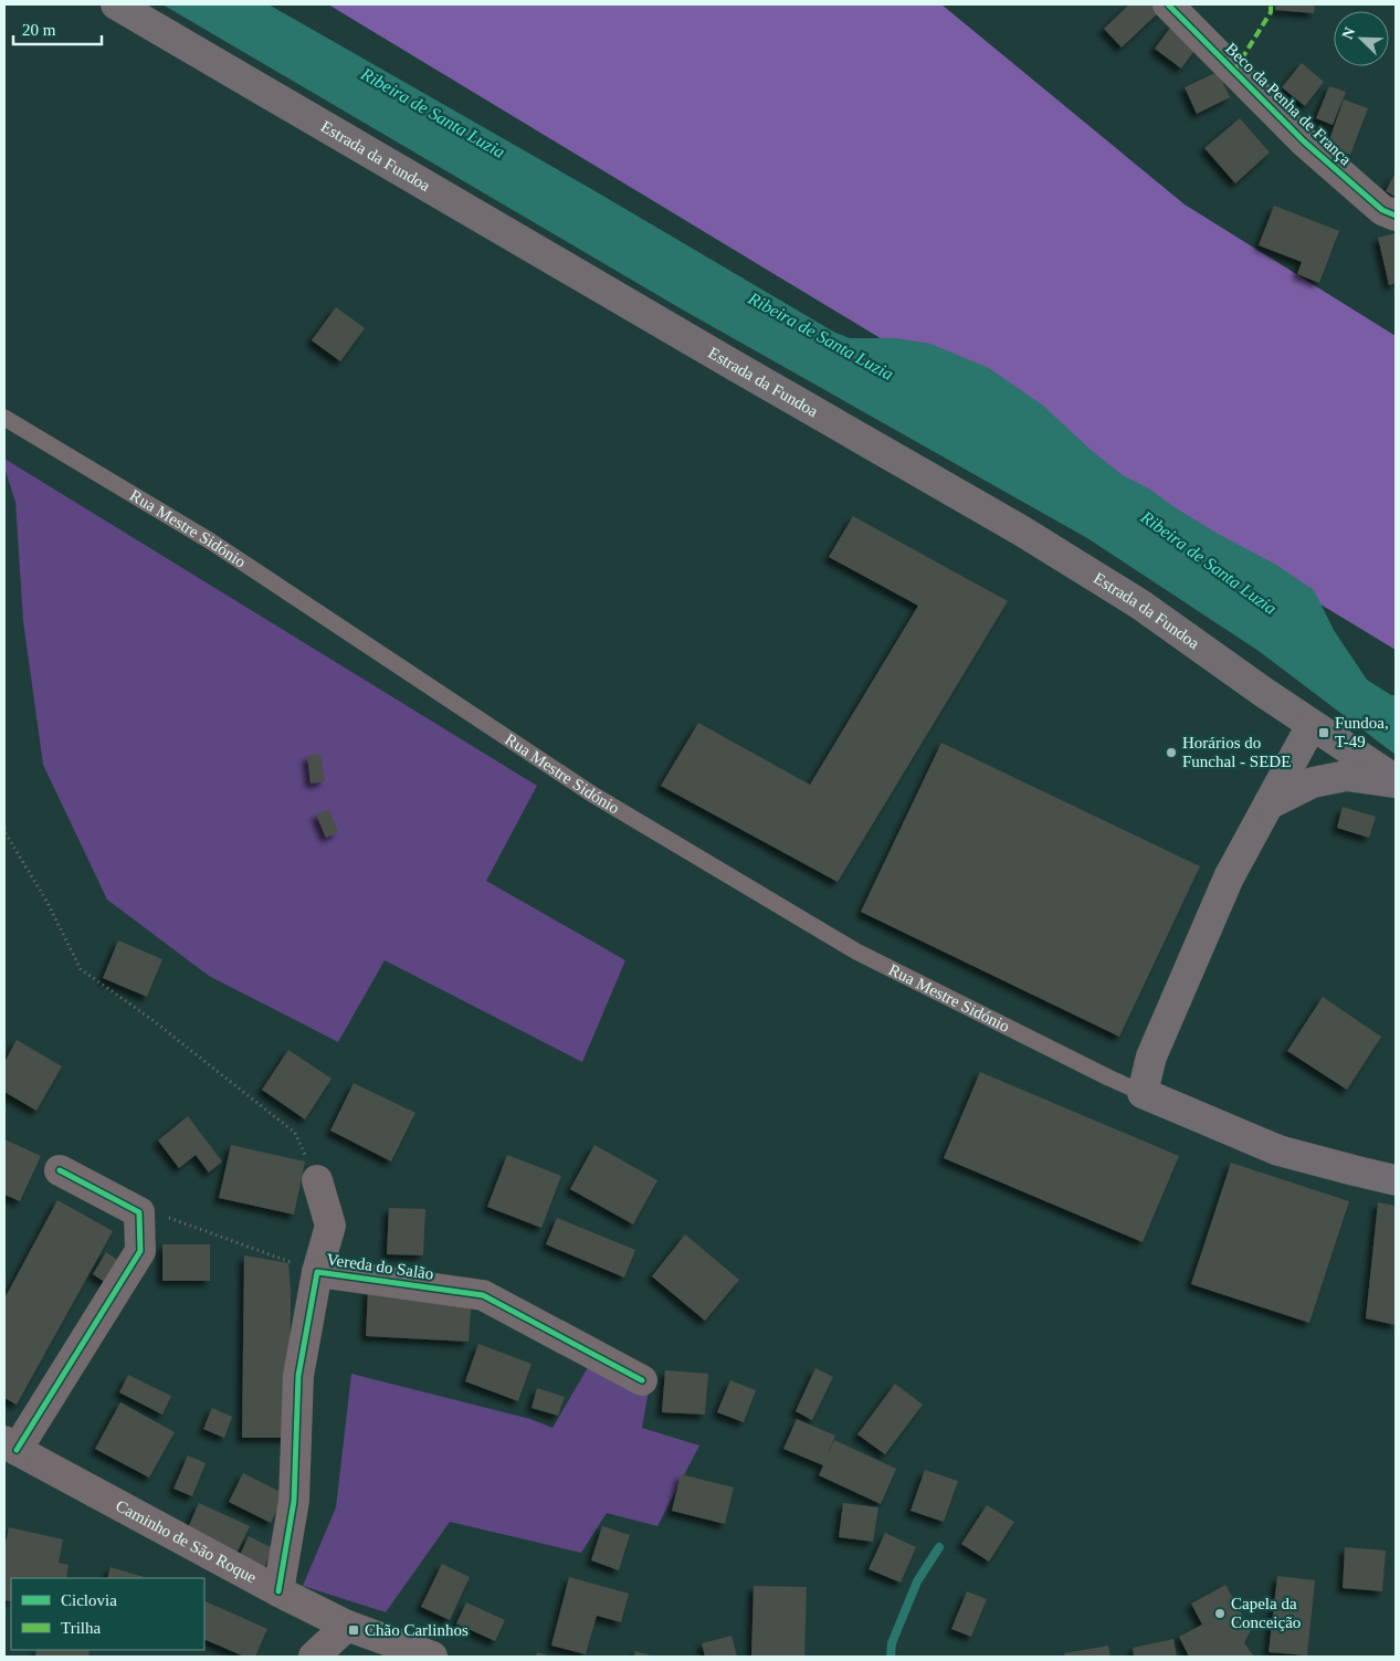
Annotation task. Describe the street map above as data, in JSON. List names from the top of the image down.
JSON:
{
  "streets": {
    "main road": ["Estrada da Fundoa"],
    "street": ["Beco da Penha de França", "Vereda do Salão", "Caminho de São Roque"],
    "lane": ["Rua Mestre Sidónio"]
  },
  "crossings": [
    ["Vereda do Salão", "Caminho de São Roque"]
  ],
  "water": ["Ribeira de Santa Luzia"],
  "places": {
    "transit": ["Fundoa, T-49", "Chão Carlinhos"],
    "other": ["Horários do Funchal - SEDE", "Capela da Conceição"]
  },
  "legend": ["Ciclovia", "Trilha"],
  "scale_bar": "20 m",
  "north": "top left"
}
